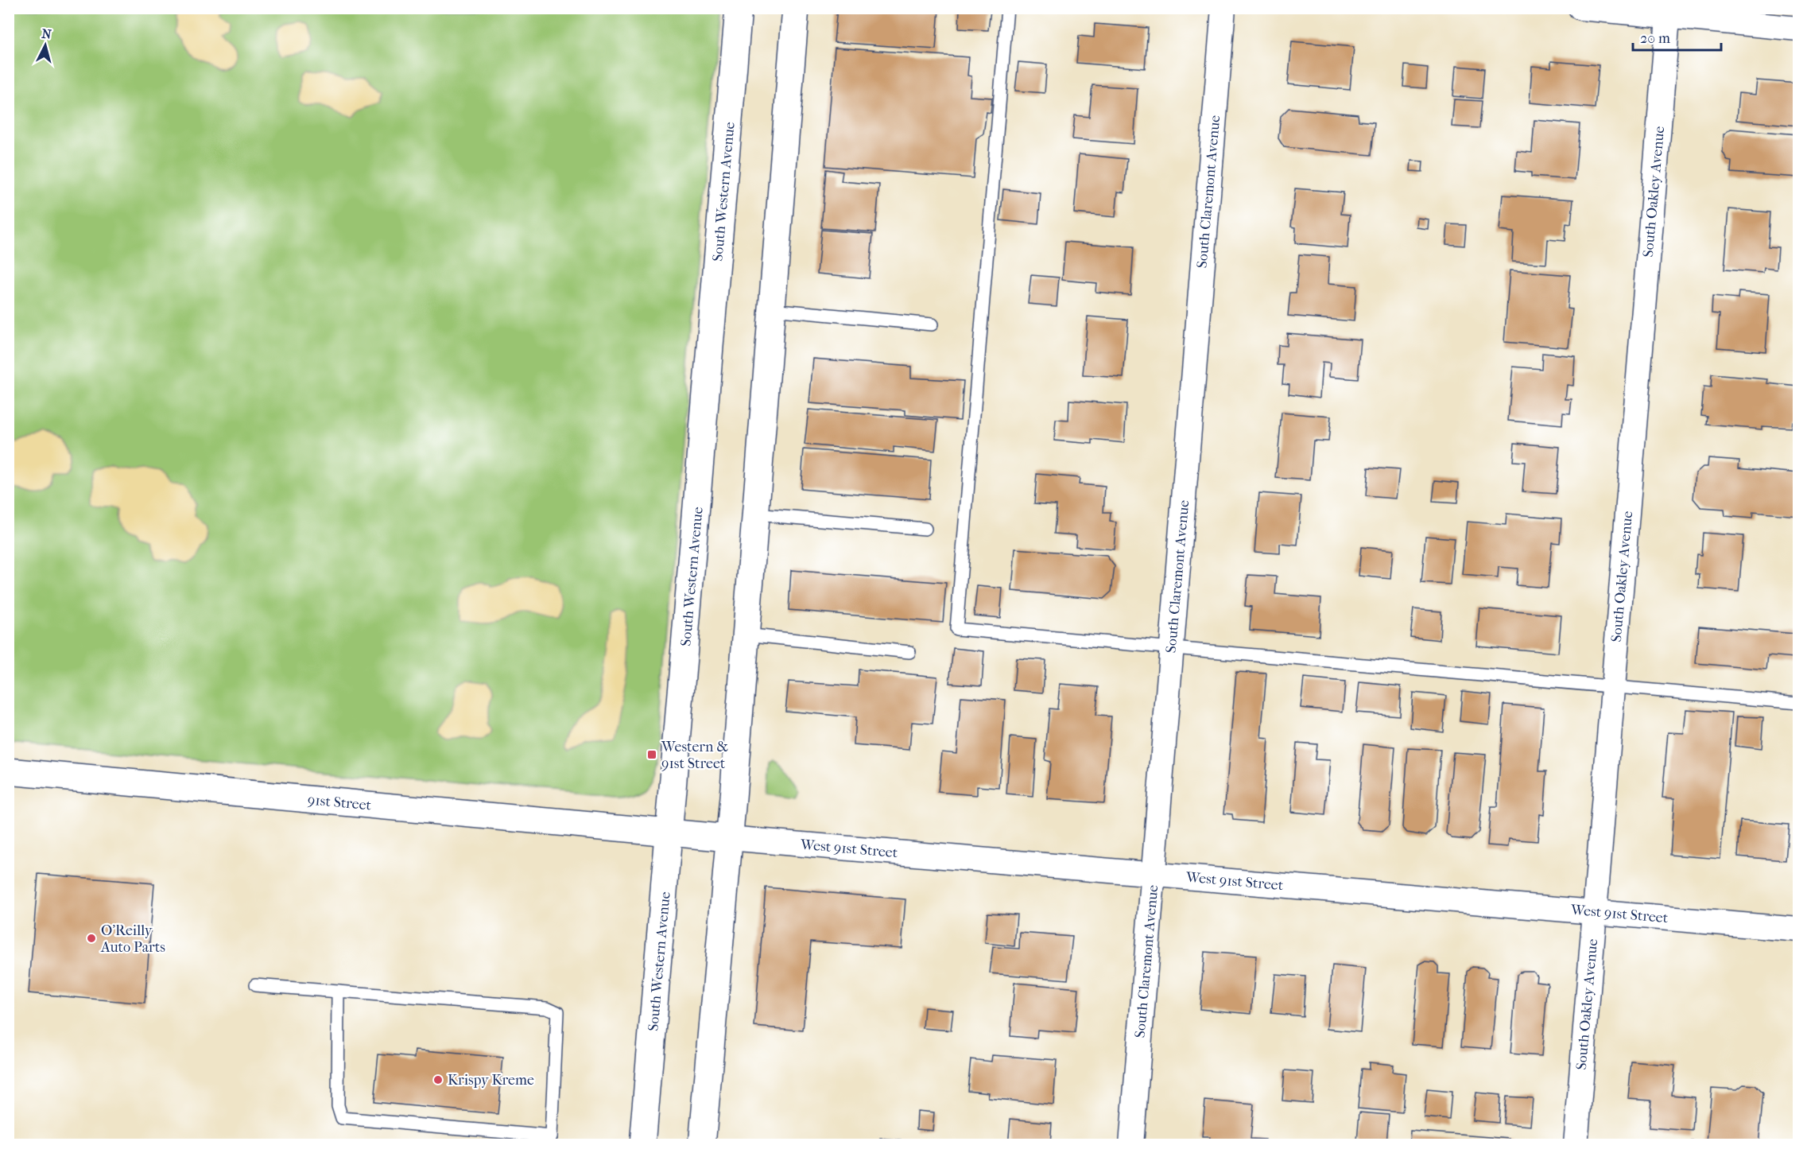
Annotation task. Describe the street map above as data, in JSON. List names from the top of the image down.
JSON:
{
  "streets": {
    "main road": ["South Western Avenue", "91st Street", "West 91st Street"],
    "street": ["South Claremont Avenue", "South Oakley Avenue"]
  },
  "crossings": [
    ["South Western Avenue", "91st Street"],
    ["South Western Avenue", "West 91st Street"],
    ["South Claremont Avenue", "West 91st Street"],
    ["South Oakley Avenue", "West 91st Street"],
    ["91st Street", "West 91st Street"]
  ],
  "places": {
    "transit": ["Western & 91st Street"],
    "other": ["O'Reilly Auto Parts", "Krispy Kreme"]
  },
  "scale_bar": "20 m",
  "north": "top"
}
